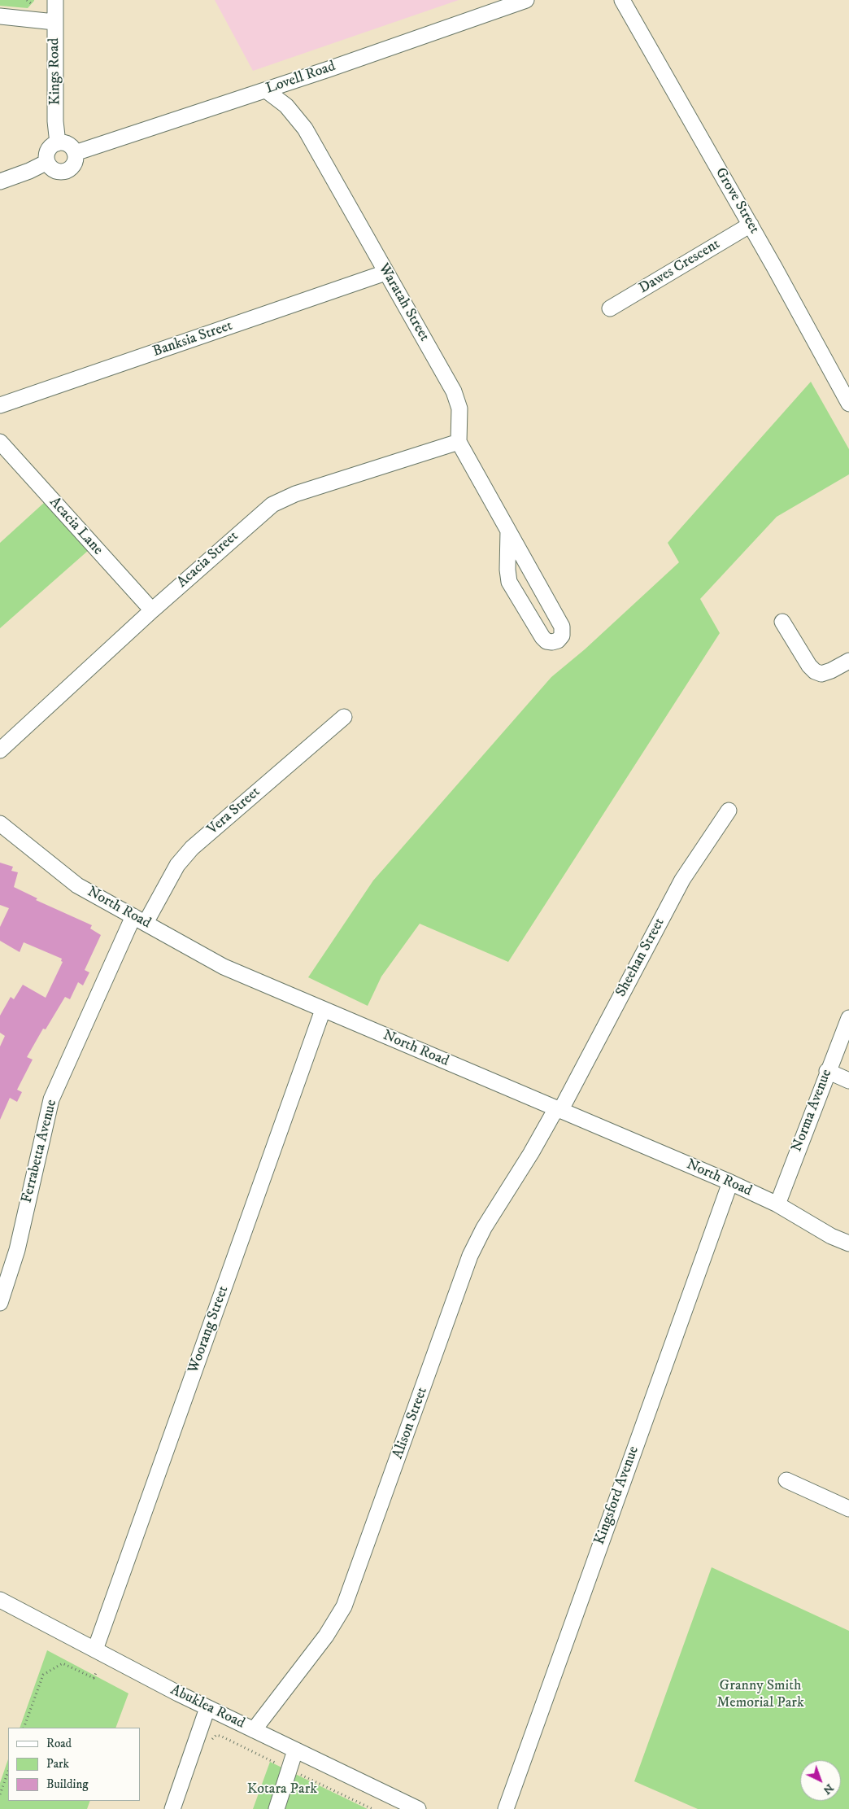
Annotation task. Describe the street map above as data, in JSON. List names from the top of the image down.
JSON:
{
  "streets": {
    "street": [
      "Kings Road",
      "Lovell Road",
      "Grove Street",
      "Dawes Crescent",
      "Waratah Street",
      "Banksia Street",
      "Acacia Lane",
      "Acacia Street",
      "Vera Street",
      "North Road",
      "Sheehan Street",
      "Norma Avenue",
      "Ferrabetta Avenue",
      "Woorang Street",
      "Alison Street",
      "Kingsford Avenue",
      "Abuklea Road"
    ]
  },
  "crossings": [
    ["Kings Road", "Lovell Road"],
    ["Lovell Road", "Waratah Street"],
    ["Grove Street", "Dawes Crescent"],
    ["Waratah Street", "Banksia Street"],
    ["Waratah Street", "Acacia Street"],
    ["Acacia Lane", "Acacia Street"],
    ["Vera Street", "North Road"],
    ["Vera Street", "Ferrabetta Avenue"],
    ["North Road", "Sheehan Street"],
    ["North Road", "Norma Avenue"],
    ["North Road", "Ferrabetta Avenue"],
    ["North Road", "Woorang Street"],
    ["North Road", "Alison Street"],
    ["North Road", "Kingsford Avenue"],
    ["Sheehan Street", "Alison Street"],
    ["Woorang Street", "Abuklea Road"],
    ["Alison Street", "Abuklea Road"]
  ],
  "parks": ["Granny Smith Memorial Park", "Kotara Park"],
  "legend": ["Road", "Park", "Building"],
  "north": "bottom right"
}
